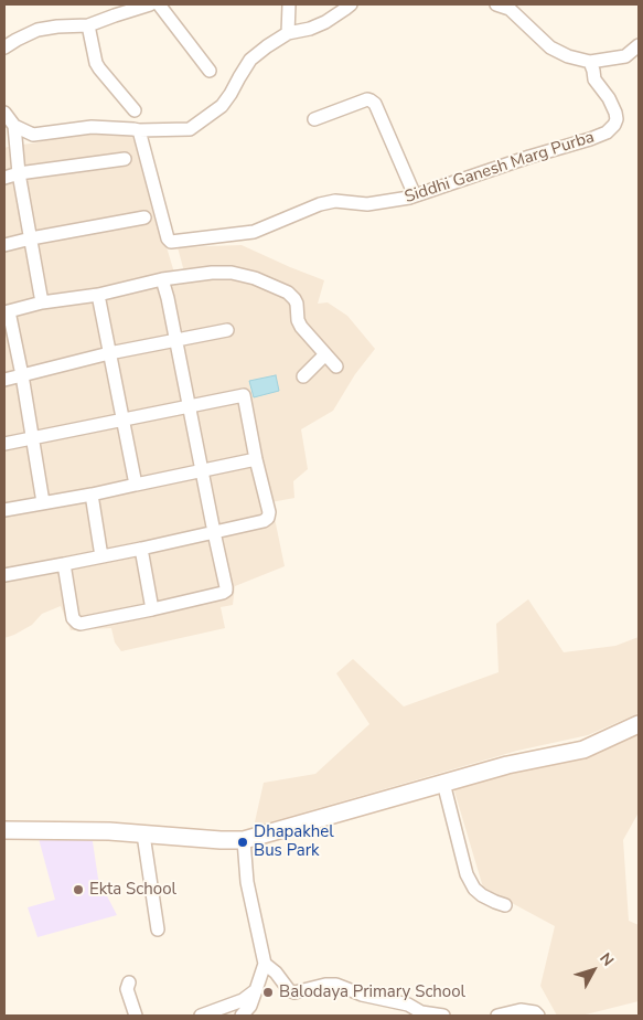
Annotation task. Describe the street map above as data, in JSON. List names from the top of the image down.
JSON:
{
  "streets": {
    "street": ["Siddhi Ganesh Marg Purba"]
  },
  "places": ["Dhapakhel Bus Park", "Ekta School", "Balodaya Primary School"],
  "north": "top right"
}
